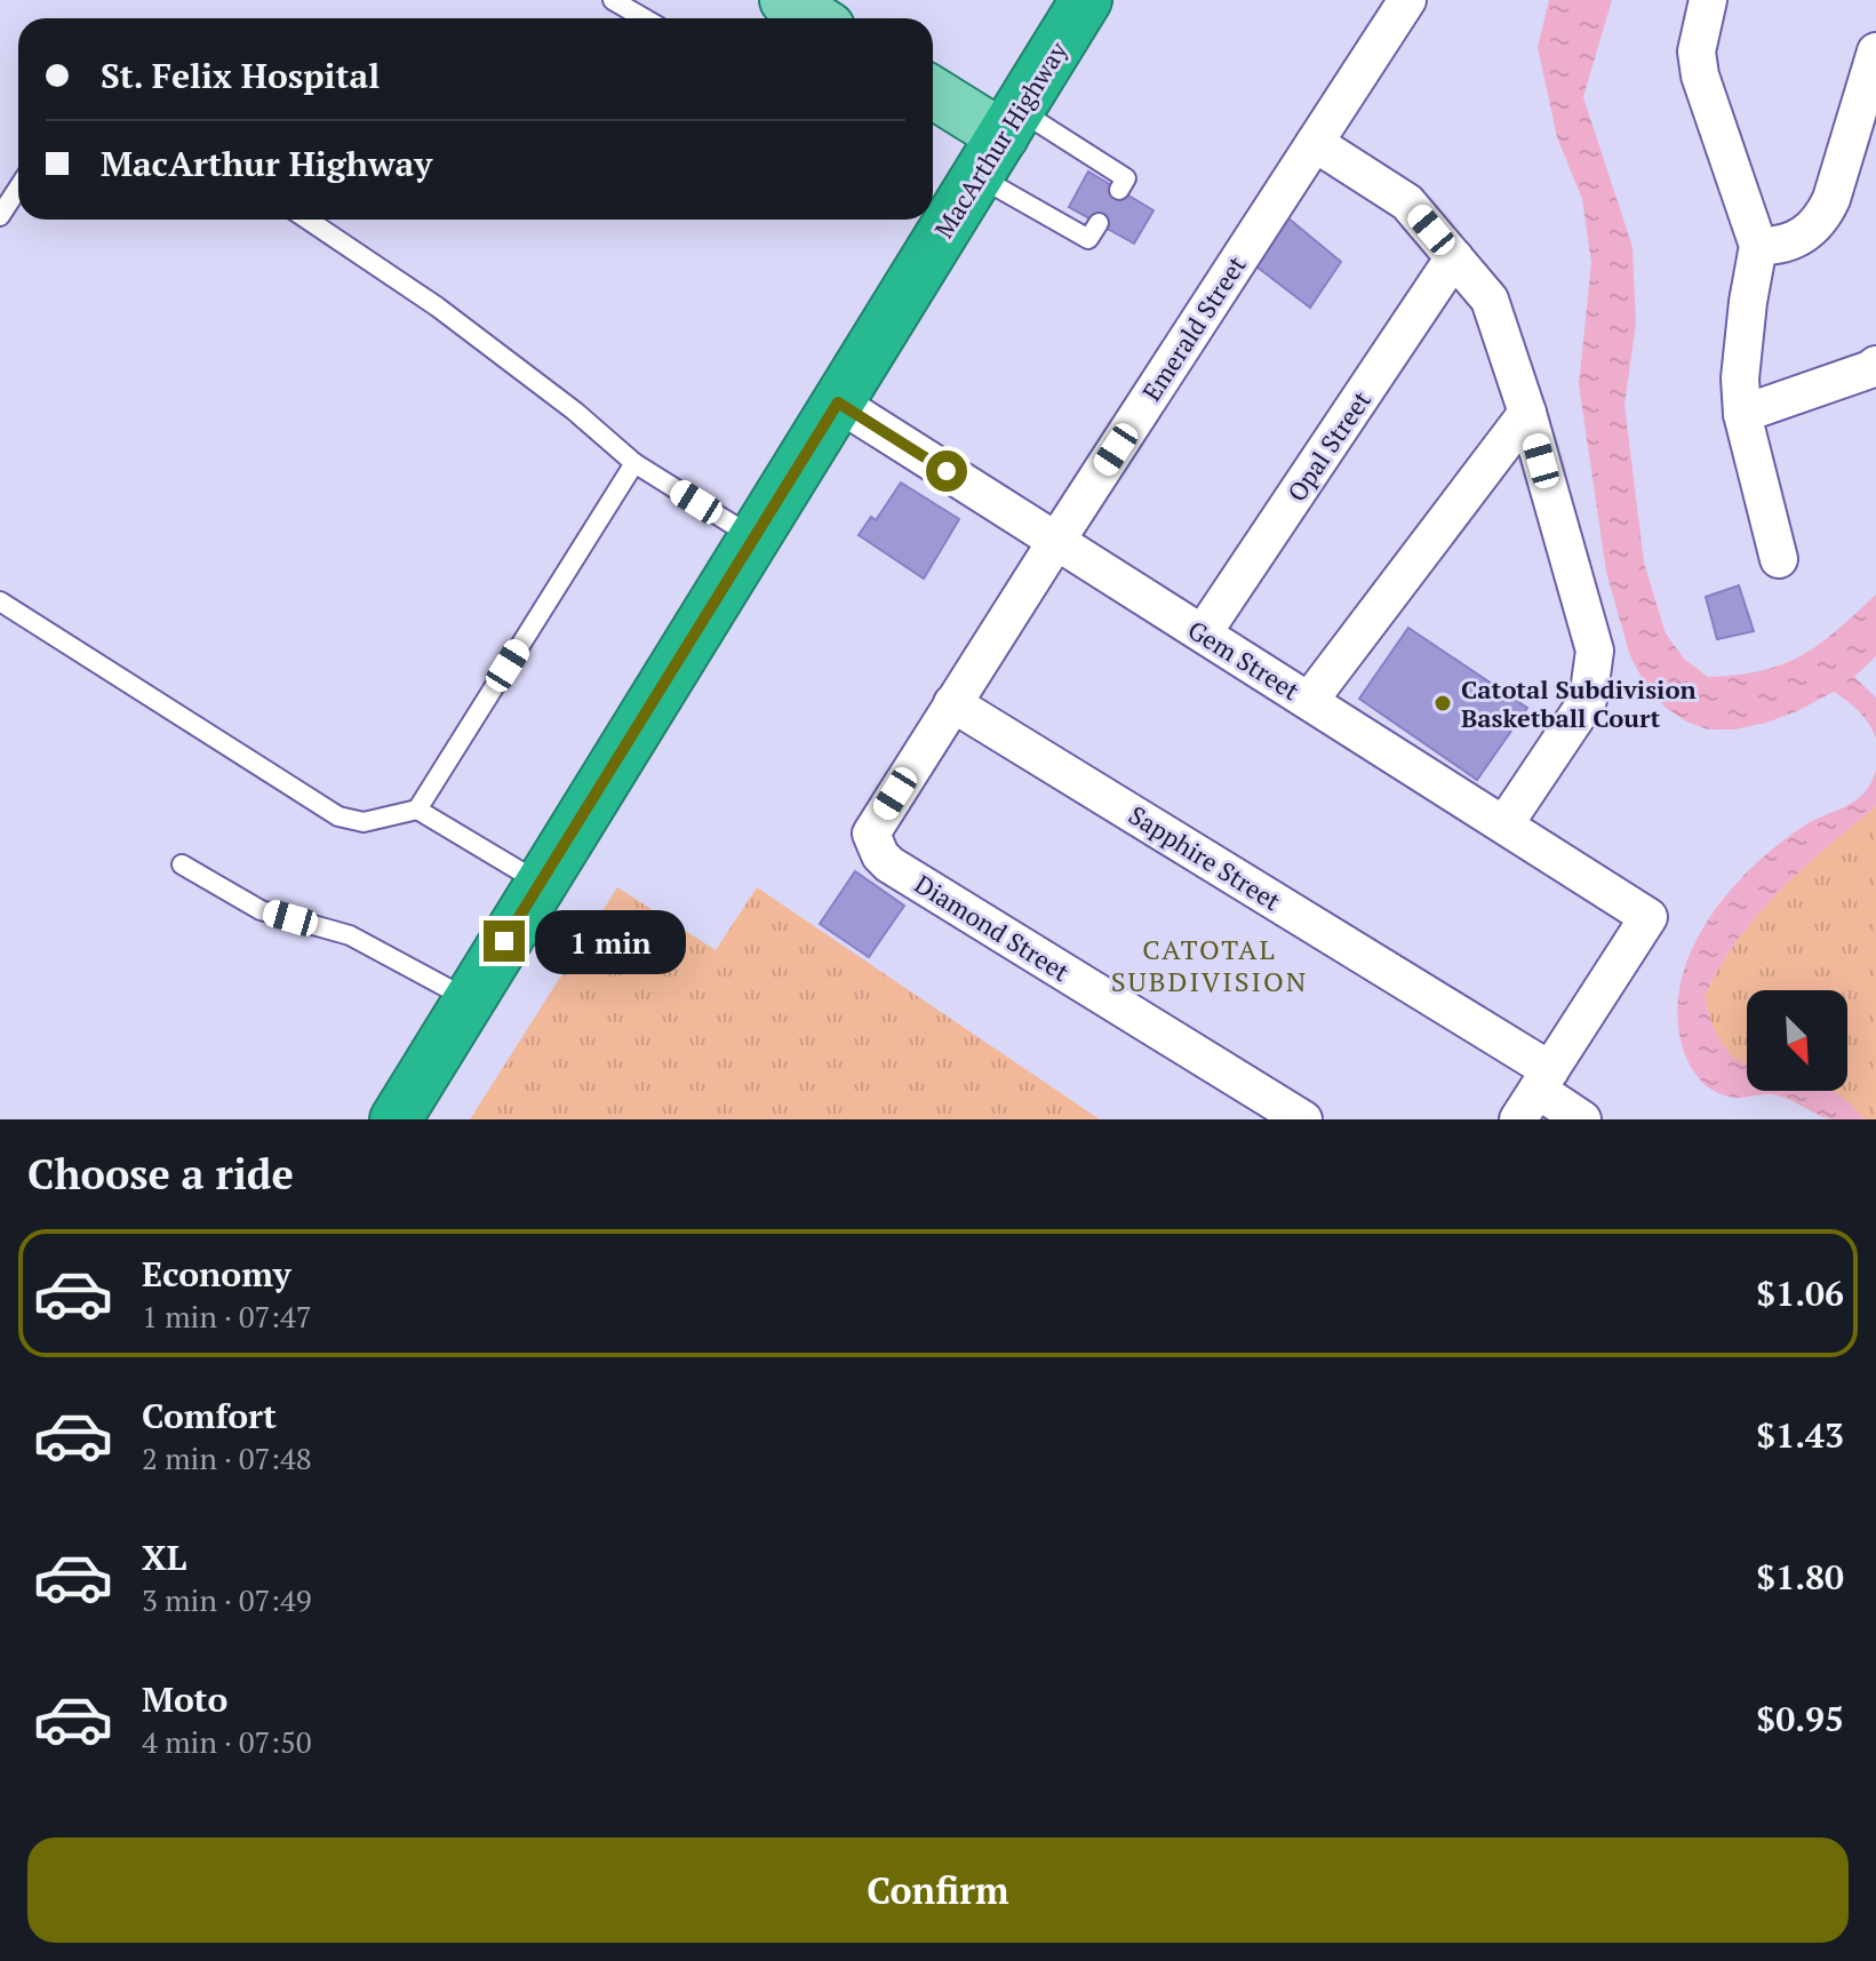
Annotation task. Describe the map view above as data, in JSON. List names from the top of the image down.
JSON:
{
  "streets": {
    "highway": ["MacArthur Highway"],
    "street": [
      "Emerald Street",
      "Opal Street",
      "Gem Street",
      "Sapphire Street",
      "Diamond Street"
    ]
  },
  "crossings": [
    ["MacArthur Highway", "Gem Street"],
    ["Emerald Street", "Gem Street"],
    ["Emerald Street", "Sapphire Street"],
    ["Emerald Street", "Diamond Street"],
    ["Opal Street", "Gem Street"],
    ["Gem Street", "Sapphire Street"]
  ],
  "districts": ["CATOTAL SUBDIVISION"],
  "places": ["Catotal Subdivision Basketball Court"],
  "north": "bottom right",
  "page": {
    "banner": ["St. Felix Hospital", "MacArthur Highway"],
    "bubble": "1 min",
    "heading": "Choose a ride",
    "list": [
      {
        "name": "Economy",
        "note": "1 min · 07:47",
        "value": "$1.06"
      },
      {
        "name": "Comfort",
        "note": "2 min · 07:48",
        "value": "$1.43"
      },
      {
        "name": "XL",
        "note": "3 min · 07:49",
        "value": "$1.80"
      },
      {
        "name": "Moto",
        "note": "4 min · 07:50",
        "value": "$0.95"
      }
    ],
    "buttons": "Confirm"
  }
}
